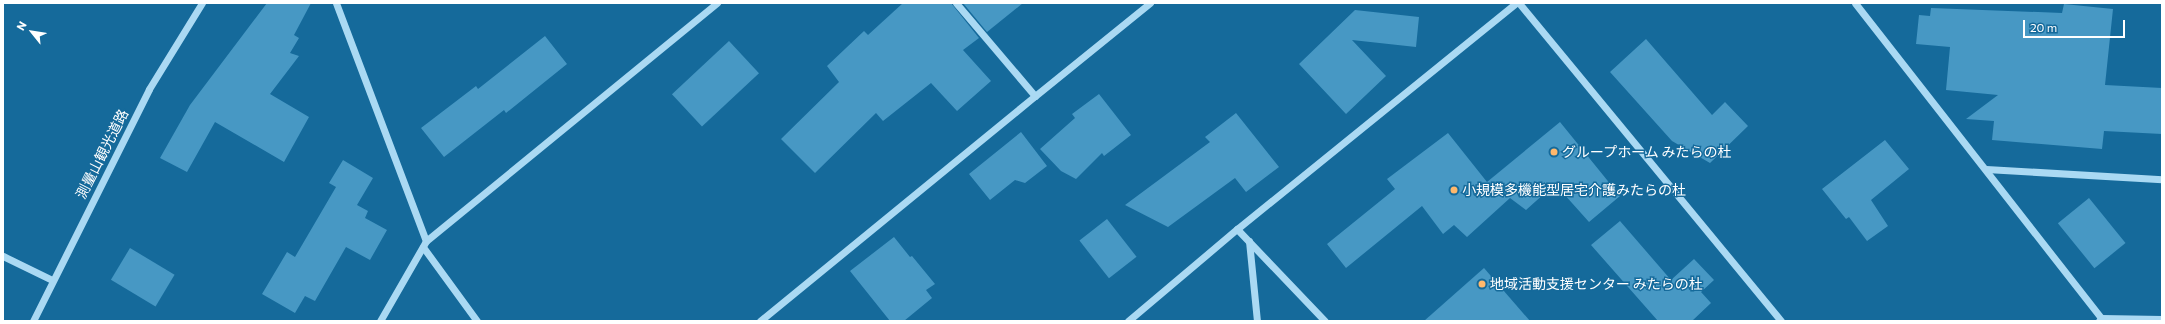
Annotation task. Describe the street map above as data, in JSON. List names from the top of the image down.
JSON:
{
  "streets": {
    "street": ["測量山観光道路"]
  },
  "places": ["グループホーム みたらの杜", "小規模多機能型居宅介護みたらの杜", "地域活動支援センター みたらの杜"],
  "scale_bar": "20 m",
  "north": "top left"
}
